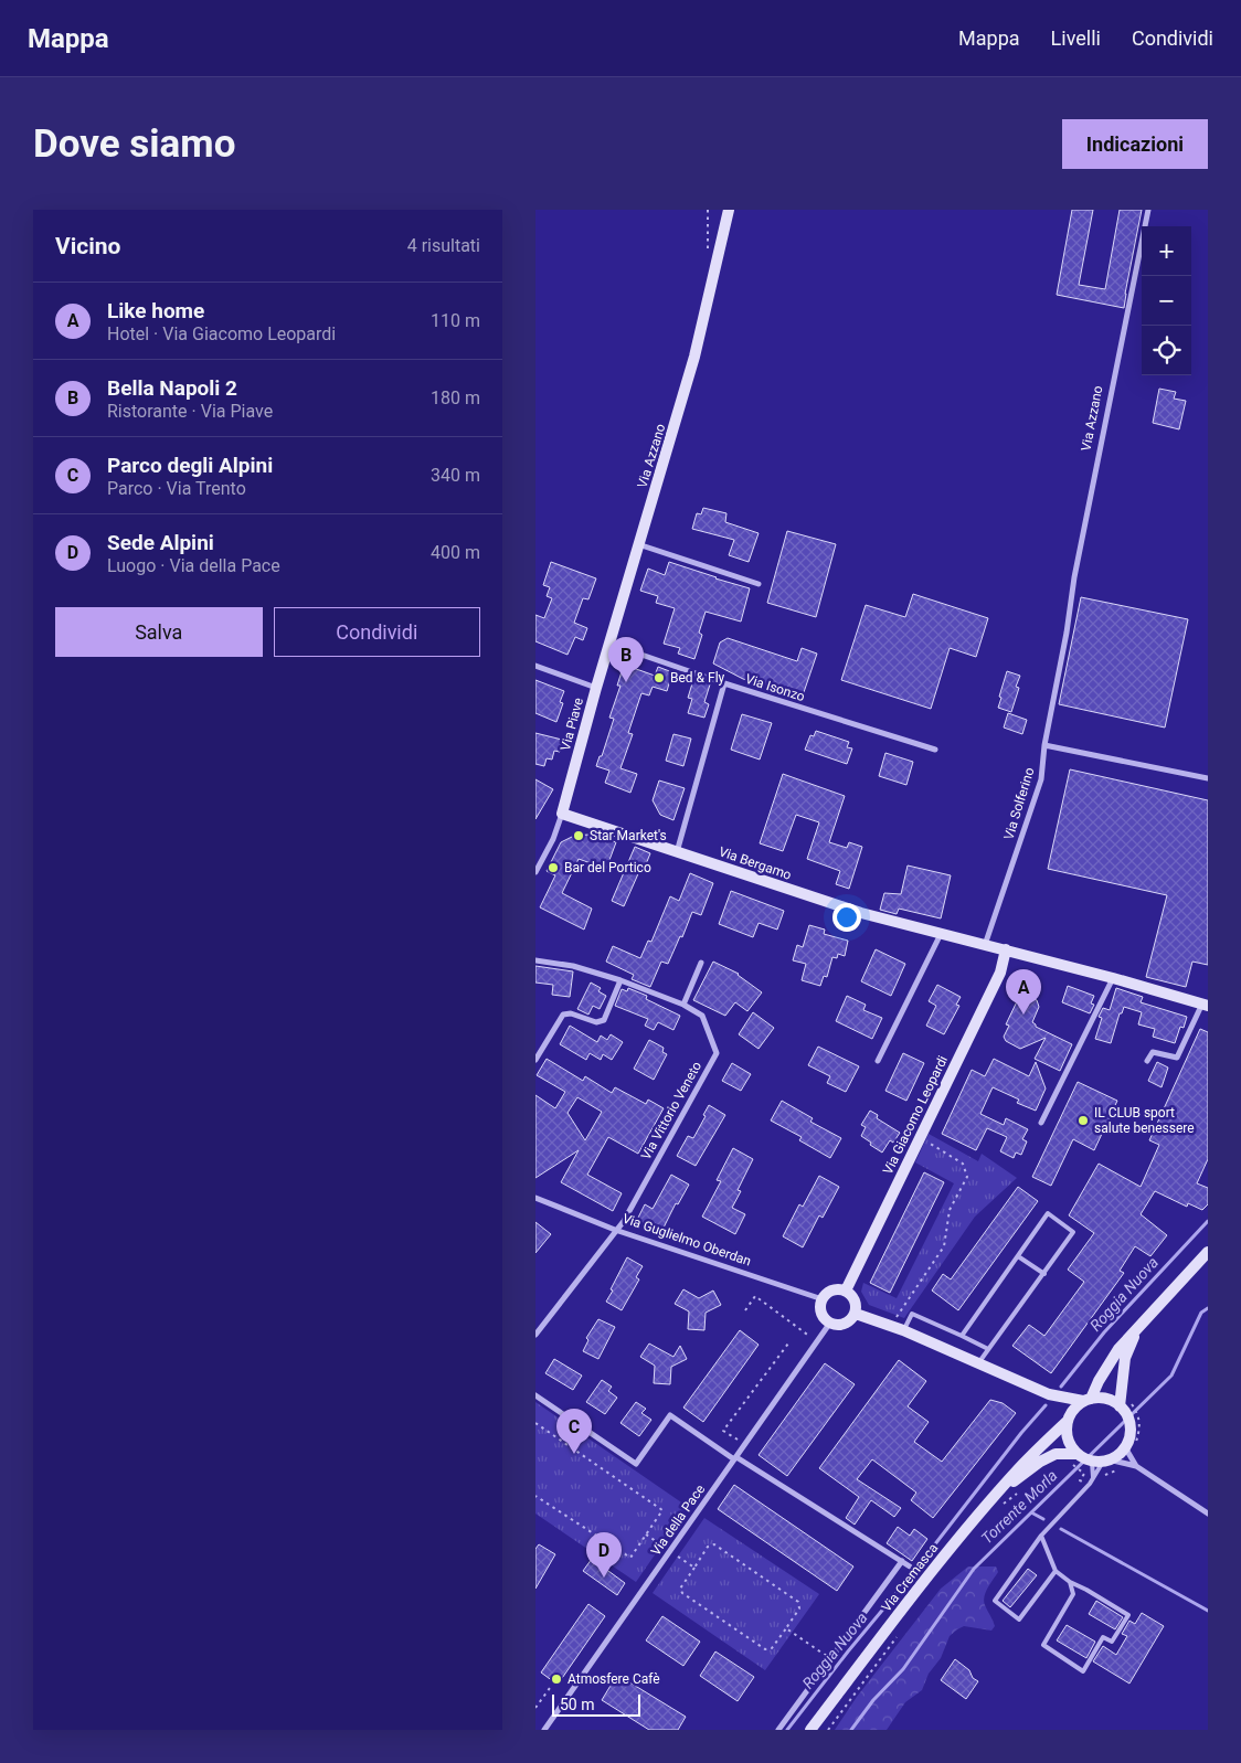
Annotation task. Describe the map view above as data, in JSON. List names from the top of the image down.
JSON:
{
  "streets": {
    "street": [
      "Via Azzano",
      "Via Isonzo",
      "Via Piave",
      "Via Solferino",
      "Via Bergamo",
      "Via Vittorio Veneto",
      "Via Giacomo Leopardi",
      "Via Guglielmo Oberdan",
      "Via della Pace",
      "Via Cremasca"
    ]
  },
  "crossings": [
    ["Via Azzano", "Via Piave"],
    ["Via Azzano", "Via Solferino"],
    ["Via Isonzo", "Via Piave"],
    ["Via Piave", "Via Bergamo"],
    ["Via Solferino", "Via Bergamo"],
    ["Via Bergamo", "Via Giacomo Leopardi"],
    ["Via Vittorio Veneto", "Via Guglielmo Oberdan"],
    ["Via Giacomo Leopardi", "Via Guglielmo Oberdan"],
    ["Via Giacomo Leopardi", "Via della Pace"],
    ["Via Guglielmo Oberdan", "Via della Pace"]
  ],
  "water": ["Roggia Nuova", "Torrente Morla"],
  "places": [
    "Bed & Fly",
    "Star Market's",
    "Bar del Portico",
    "IL CLUB sport salute benessere",
    "Atmosfere Cafè"
  ],
  "scale_bar": "50 m",
  "page": {
    "header": "Mappa",
    "nav": ["Mappa", "Livelli", "Condividi"],
    "buttons": [
      "Indicazioni",
      ["Salva", "Condividi"]
    ],
    "title": "Dove siamo",
    "heading": ["Vicino", "4 risultati"],
    "map_buttons": ["+", "−"],
    "list": [
      {
        "mark": "A",
        "name": "Like home",
        "note": "Hotel · Via Giacomo Leopardi",
        "value": "110 m"
      },
      {
        "mark": "B",
        "name": "Bella Napoli 2",
        "note": "Ristorante · Via Piave",
        "value": "180 m"
      },
      {
        "mark": "C",
        "name": "Parco degli Alpini",
        "note": "Parco · Via Trento",
        "value": "340 m"
      },
      {
        "mark": "D",
        "name": "Sede Alpini",
        "note": "Luogo · Via della Pace",
        "value": "400 m"
      }
    ],
    "pins": [
      "B",
      "A",
      "C",
      "D"
    ],
    "scale": "50 m"
  }
}
